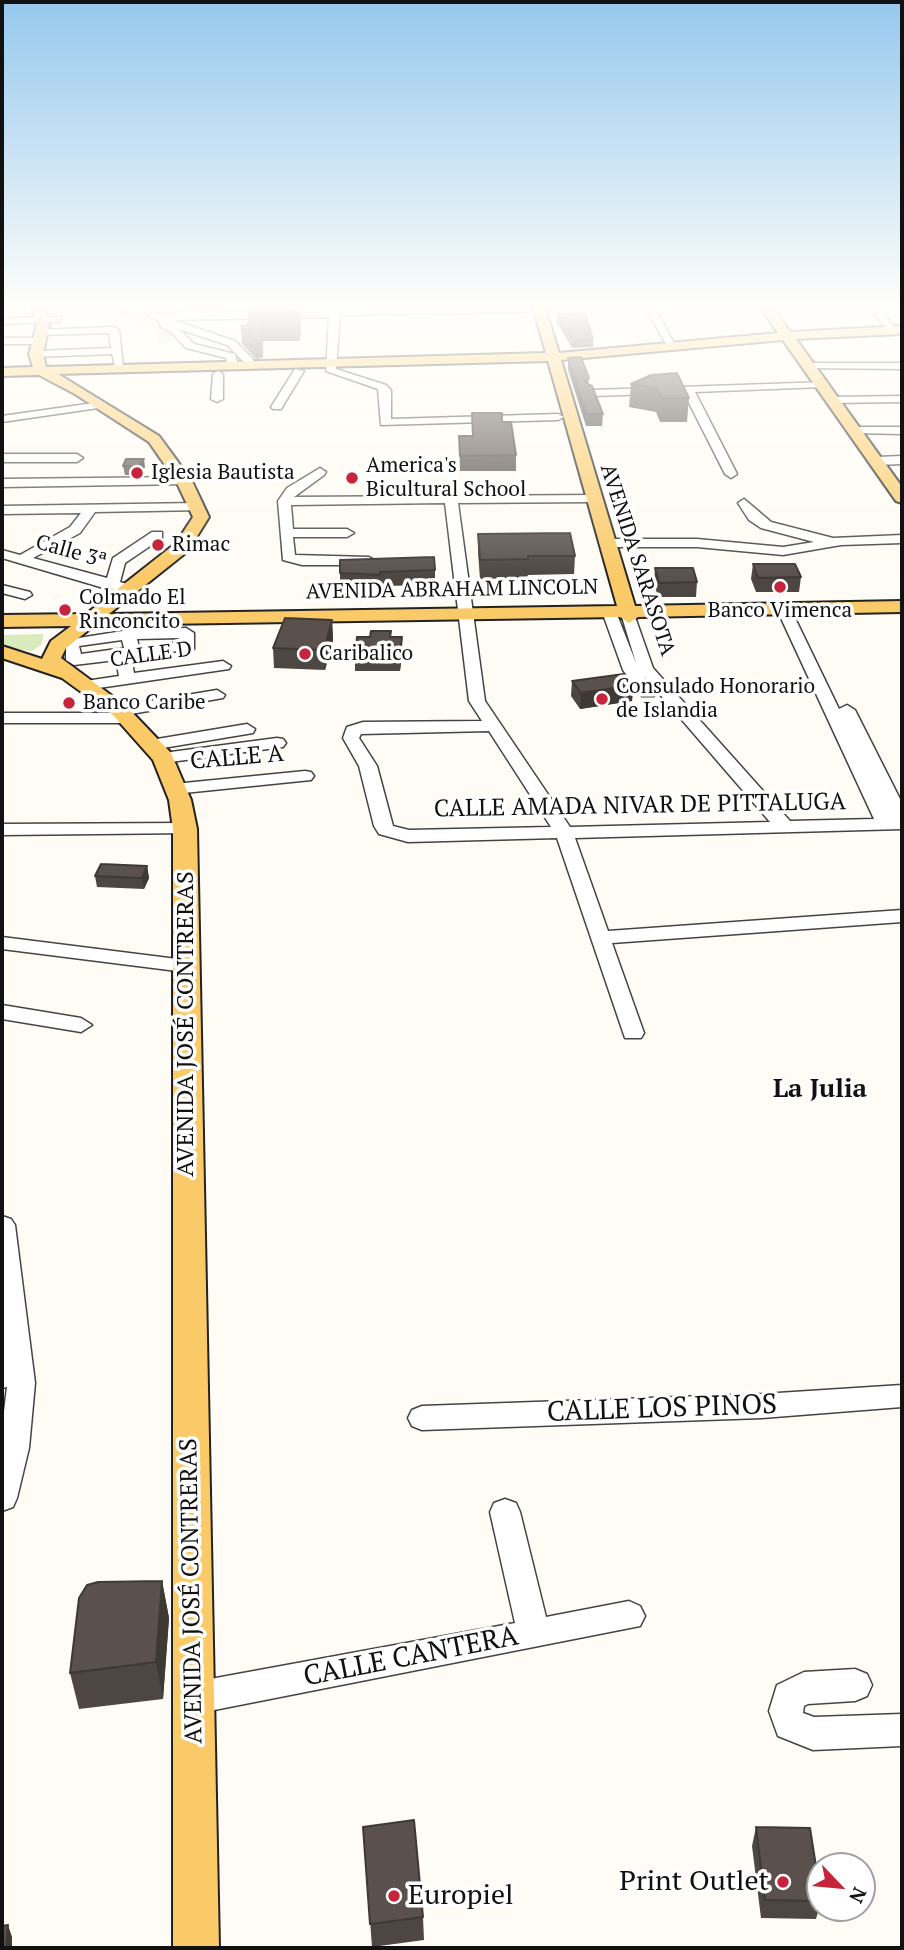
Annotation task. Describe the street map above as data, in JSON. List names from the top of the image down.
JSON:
{
  "streets": {
    "main road": ["AVENIDA SARASOTA", "AVENIDA ABRAHAM LINCOLN", "AVENIDA JOSÉ CONTRERAS"],
    "street": [
      "Calle 3ª",
      "CALLE D",
      "CALLE A",
      "CALLE AMADA NIVAR DE PITTALUGA",
      "CALLE LOS PINOS",
      "CALLE CANTERA"
    ]
  },
  "crossings": [
    ["AVENIDA SARASOTA", "AVENIDA ABRAHAM LINCOLN"],
    ["AVENIDA SARASOTA", "CALLE AMADA NIVAR DE PITTALUGA"],
    ["CALLE D", "AVENIDA JOSÉ CONTRERAS"],
    ["CALLE A", "AVENIDA JOSÉ CONTRERAS"],
    ["AVENIDA JOSÉ CONTRERAS", "CALLE CANTERA"]
  ],
  "districts": ["La Julia"],
  "places": [
    "Iglesia Bautista",
    "America's Bicultural School",
    "Rimac",
    "Banco Vimenca",
    "Colmado El Rinconcito",
    "Caribalico",
    "Consulado Honorario de Islandia",
    "Banco Caribe",
    "Print Outlet",
    "Europiel"
  ],
  "north": "bottom right"
}
